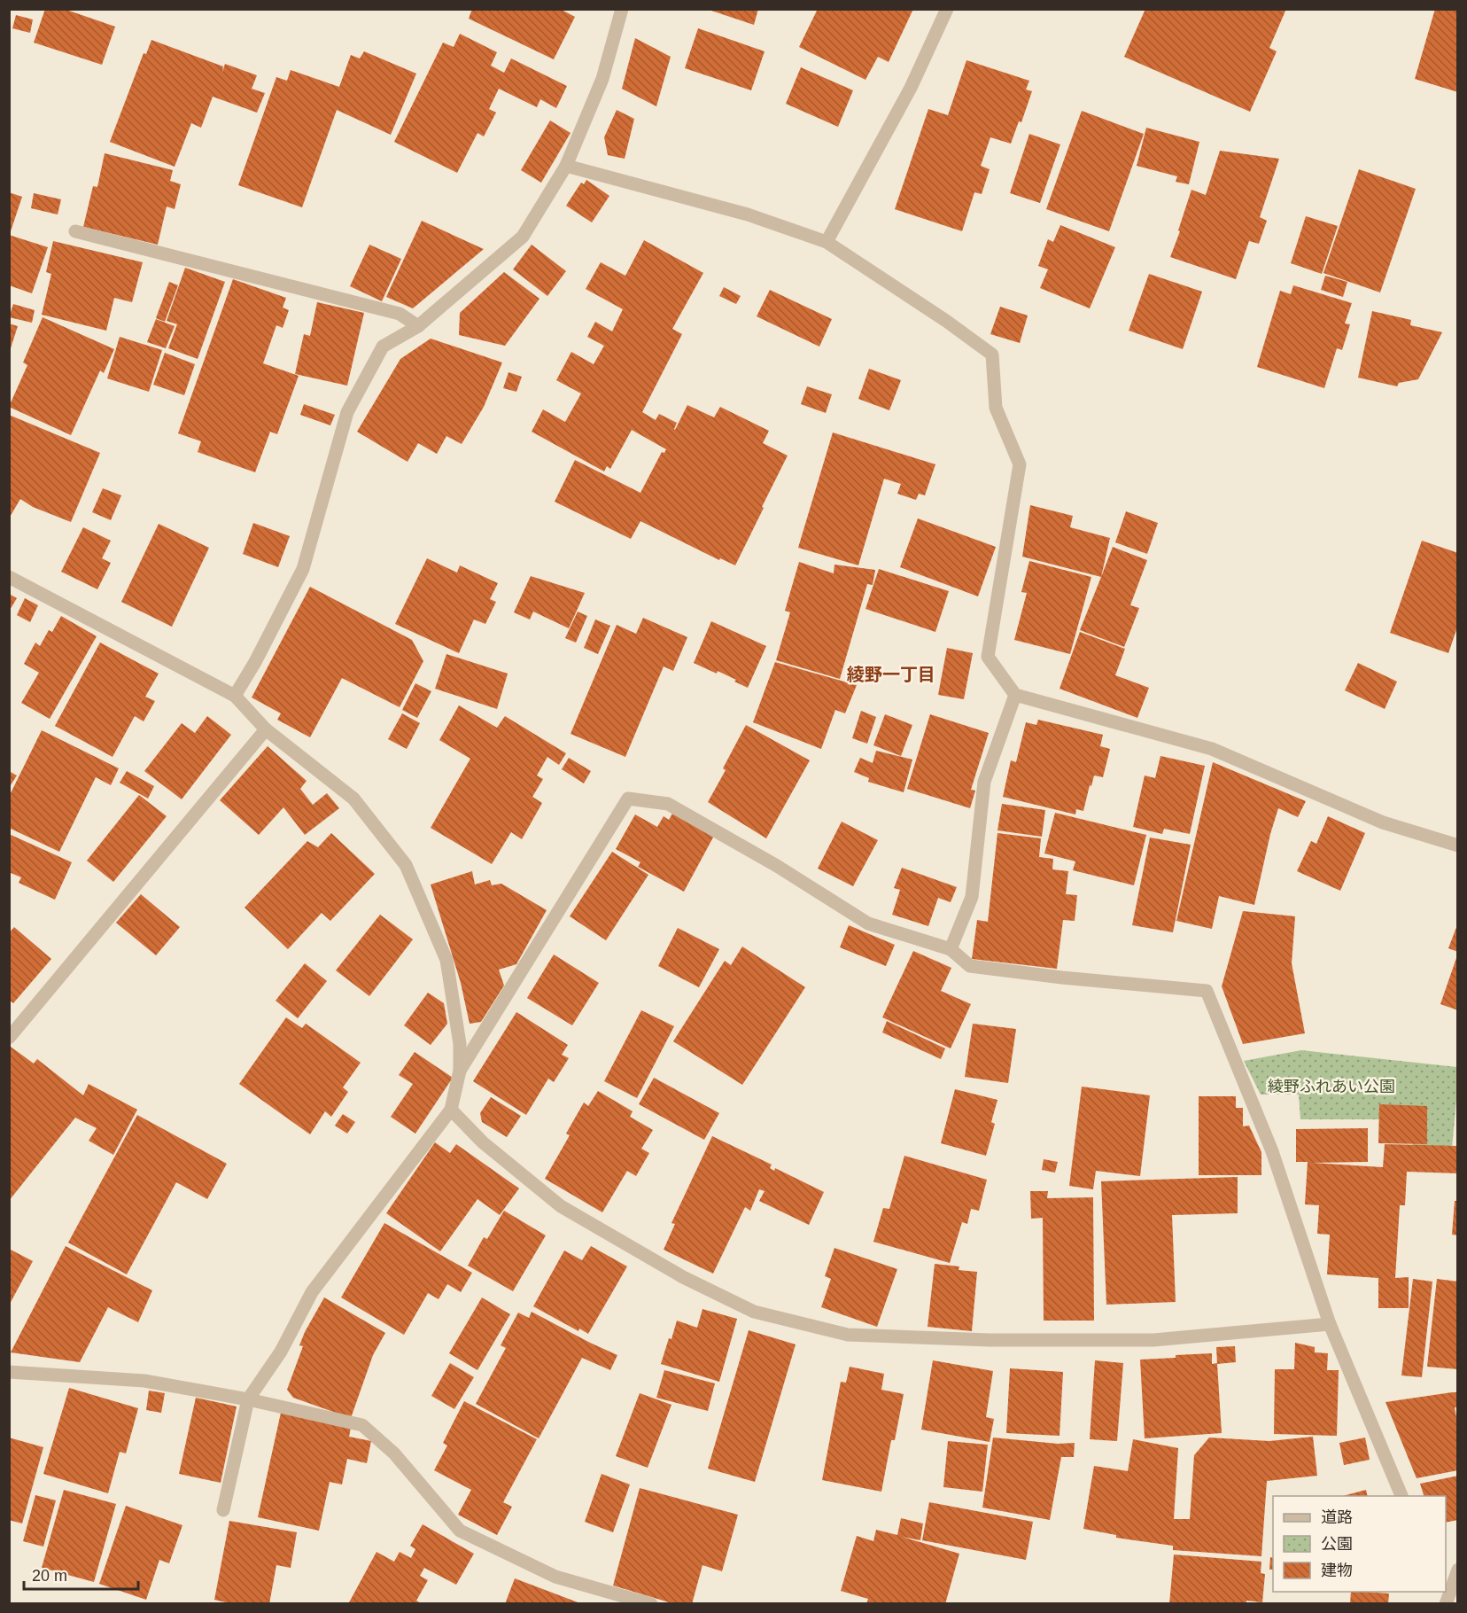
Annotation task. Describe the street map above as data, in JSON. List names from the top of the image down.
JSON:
{
  "districts": ["綾野一丁目"],
  "parks": ["綾野ふれあい公園"],
  "legend": ["道路", "公園", "建物"],
  "scale_bar": "20 m"
}
